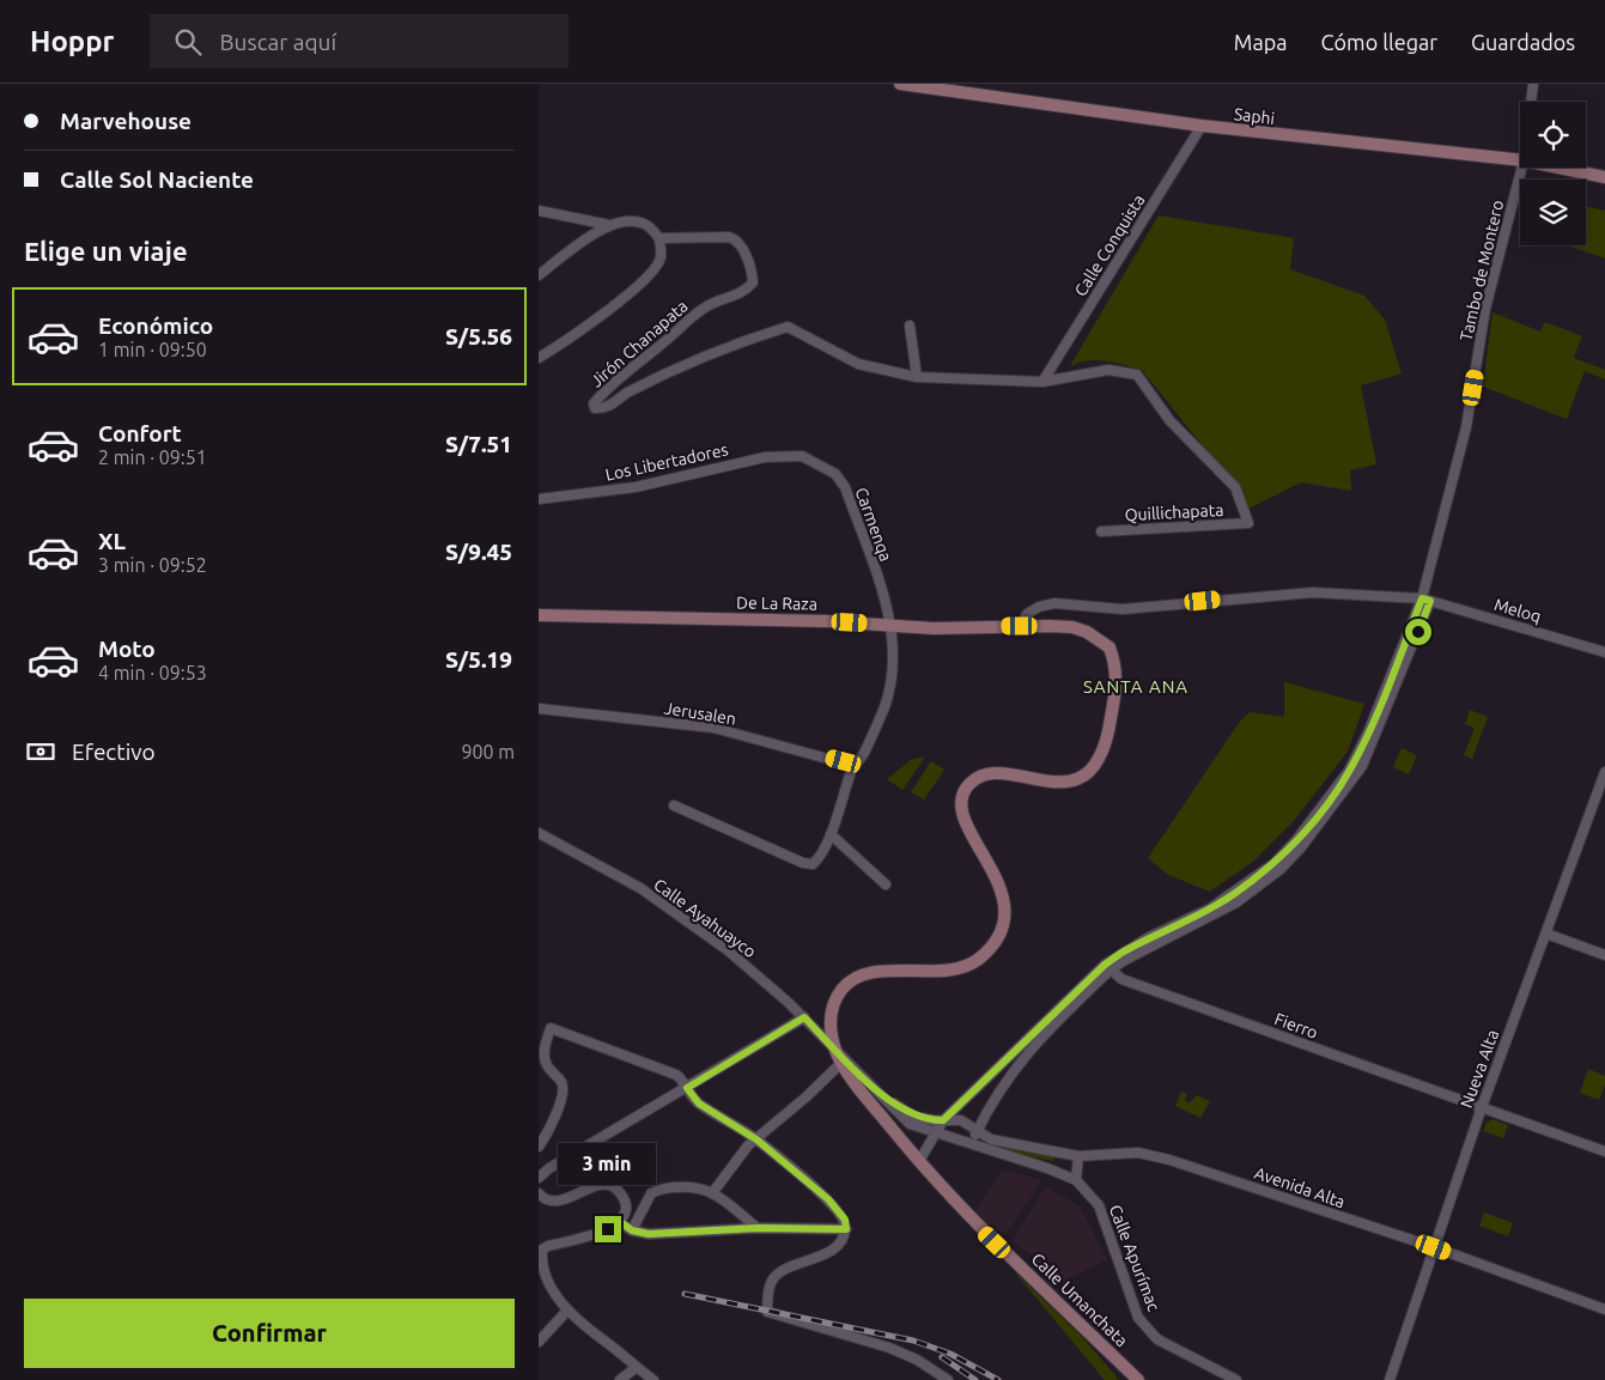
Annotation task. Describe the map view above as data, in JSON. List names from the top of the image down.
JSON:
{
  "streets": {
    "main road": ["Saphi", "De La Raza", "Calle Umanchata"],
    "street": [
      "Calle Conquista",
      "Tambo de Montero",
      "Jirón Chanapata",
      "Los Libertadores",
      "Quillichapata",
      "Carmenqa",
      "Meloq",
      "Jerusalen",
      "Calle Ayahuayco",
      "Fierro",
      "Nueva Alta",
      "Avenida Alta",
      "Calle Apurímac"
    ]
  },
  "crossings": [
    ["Saphi", "Calle Conquista"],
    ["Calle Conquista", "Quillichapata"],
    ["Tambo de Montero", "Meloq"],
    ["Tambo de Montero", "Fierro"],
    ["Los Libertadores", "Carmenqa"],
    ["Carmenqa", "De La Raza"],
    ["Carmenqa", "Jerusalen"],
    ["De La Raza", "Meloq"],
    ["De La Raza", "Calle Ayahuayco"],
    ["De La Raza", "Calle Apurímac"],
    ["De La Raza", "Calle Umanchata"],
    ["Calle Ayahuayco", "Calle Apurímac"],
    ["Calle Ayahuayco", "Calle Umanchata"],
    ["Fierro", "Nueva Alta"],
    ["Nueva Alta", "Avenida Alta"],
    ["Avenida Alta", "Calle Apurímac"],
    ["Calle Apurímac", "Calle Umanchata"]
  ],
  "districts": ["SANTA ANA"],
  "page": {
    "header": "Hoppr",
    "search": "Buscar aquí",
    "nav": ["Mapa", "Cómo llegar", "Guardados"],
    "banner": ["Marvehouse", "Calle Sol Naciente"],
    "heading": "Elige un viaje",
    "list": [
      {
        "name": "Económico",
        "note": "1 min · 09:50",
        "value": "S/5.56"
      },
      {
        "name": "Confort",
        "note": "2 min · 09:51",
        "value": "S/7.51"
      },
      {
        "name": "XL",
        "note": "3 min · 09:52",
        "value": "S/9.45"
      },
      {
        "name": "Moto",
        "note": "4 min · 09:53",
        "value": "S/5.19"
      }
    ],
    "pay": ["Efectivo", "900 m"],
    "bubble": "3 min",
    "buttons": "Confirmar"
  }
}
